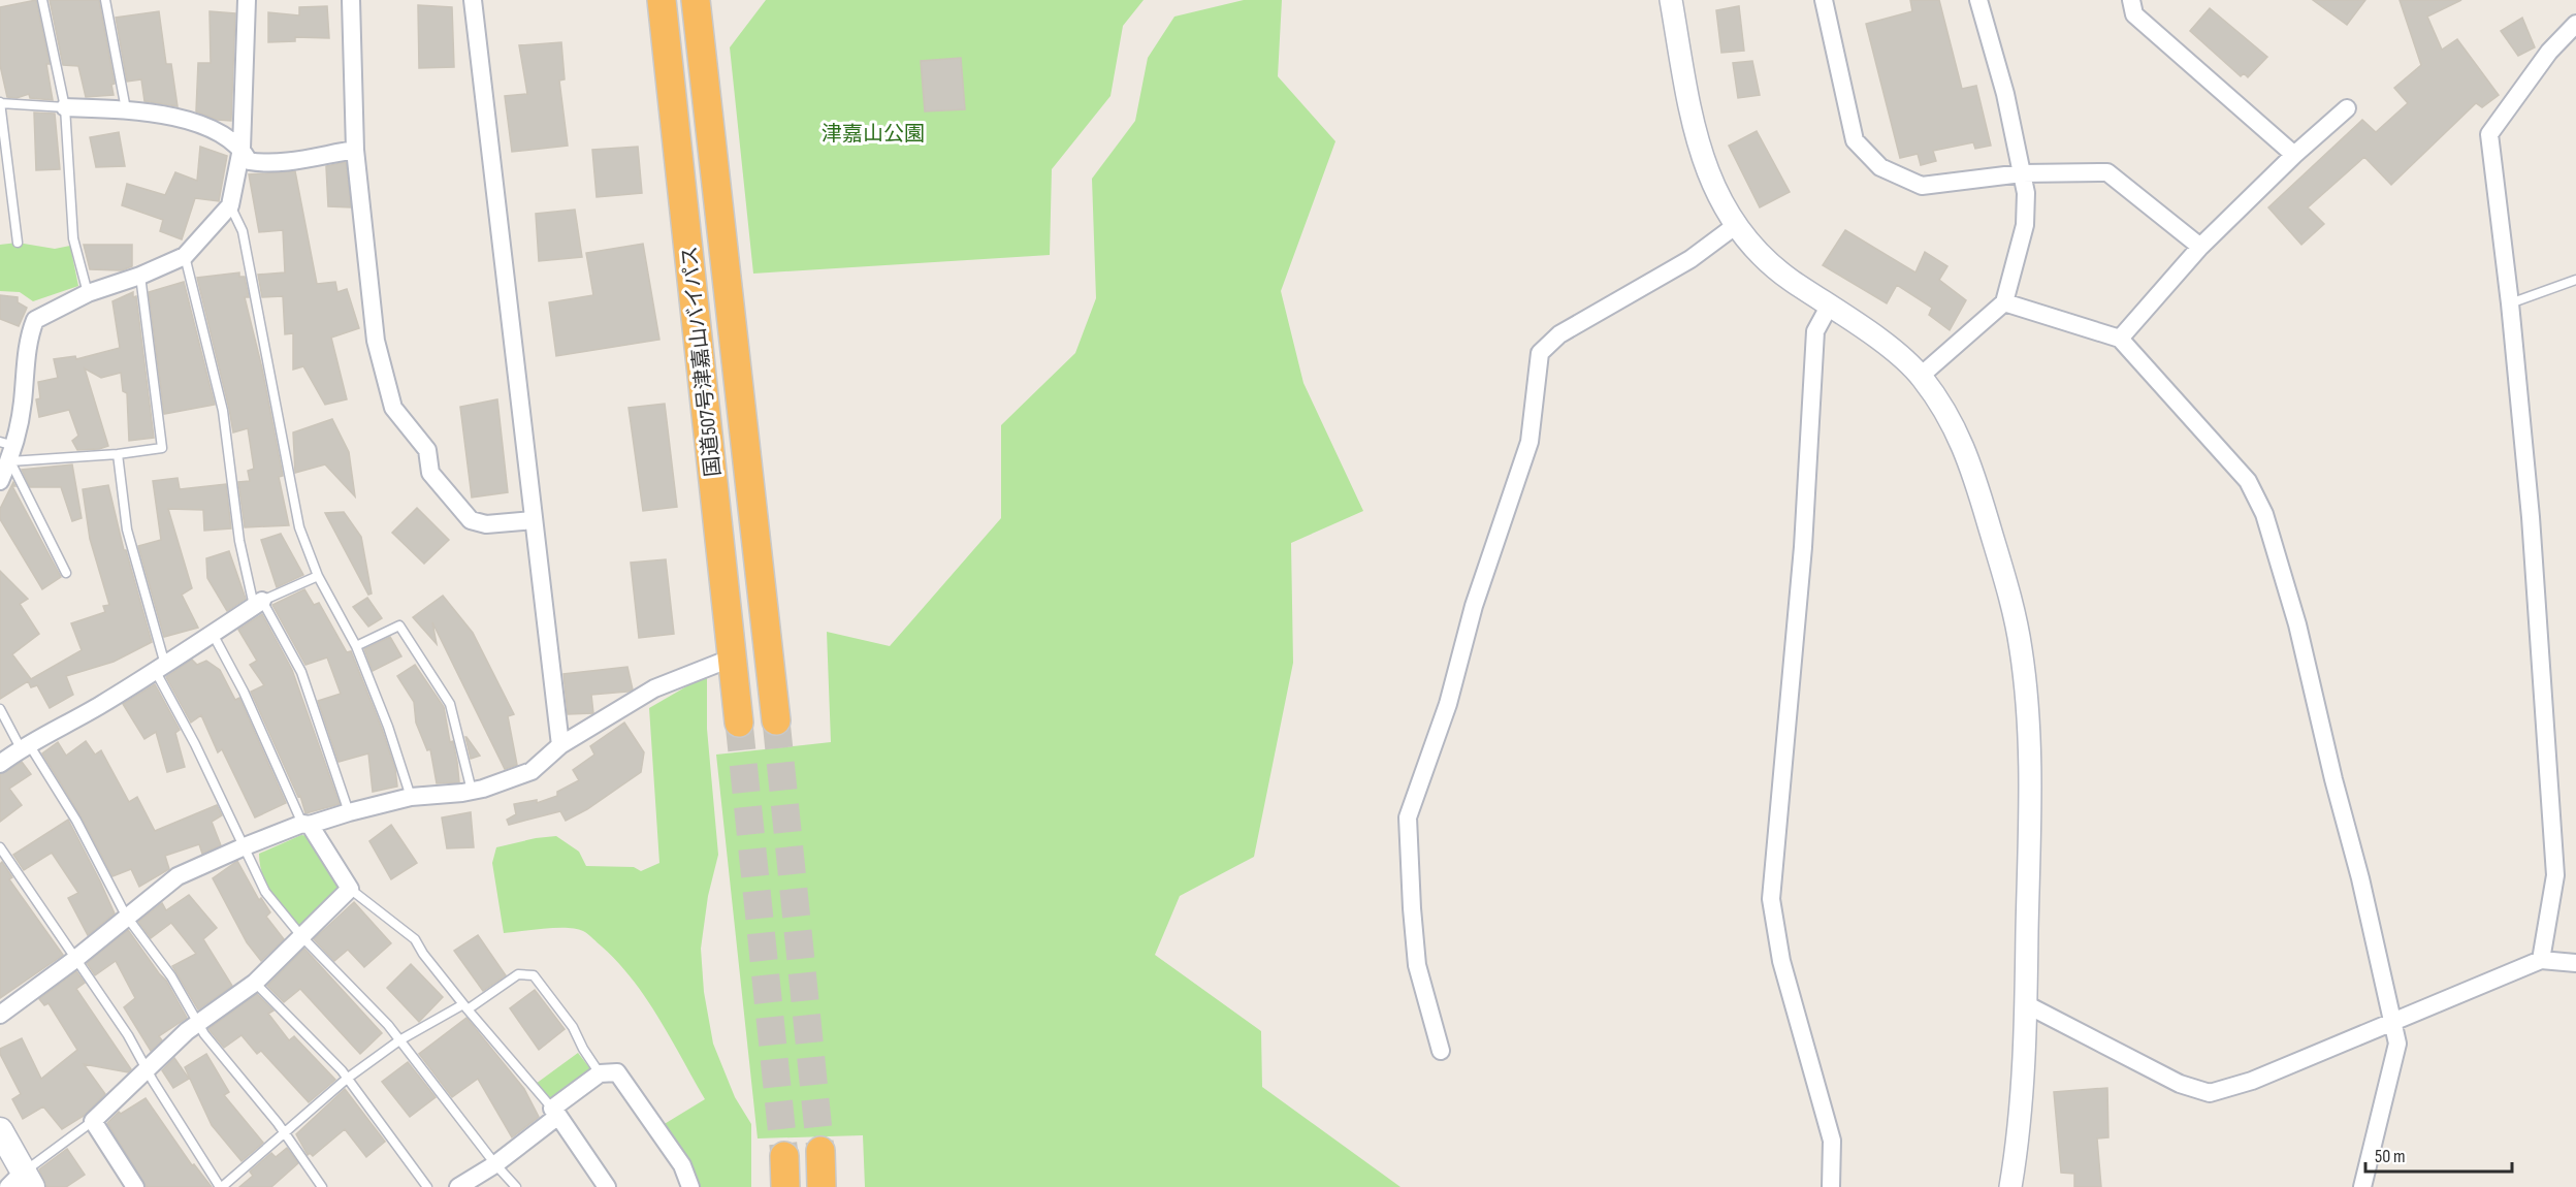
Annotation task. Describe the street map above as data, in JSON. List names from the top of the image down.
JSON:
{
  "streets": {
    "highway": ["国道507号津嘉山バイパス"]
  },
  "parks": ["津嘉山公園"],
  "scale_bar": "50 m"
}
